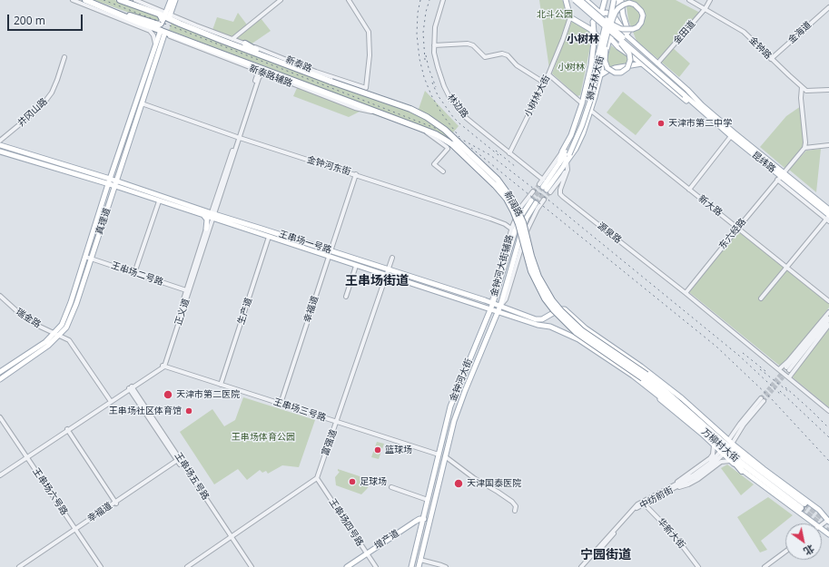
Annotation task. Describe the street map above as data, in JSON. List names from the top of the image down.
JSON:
{
  "streets": {
    "highway": ["新阔路", "万柳村大街"],
    "main road": [
      "狮子林大街",
      "昆纬路",
      "真理道",
      "王串场一号路",
      "金钟河大街",
      "增产道"
    ],
    "street": [
      "金田道",
      "金海道",
      "金钟路",
      "新泰路",
      "新泰路辅路",
      "小树林大街",
      "林边路",
      "井冈山路",
      "金钟河东街",
      "新大路",
      "源泉路",
      "东六经路",
      "金钟河大街辅路",
      "王串场二号路",
      "幸福道",
      "生产道",
      "正义道",
      "瑞金路",
      "王串场三号路",
      "富强道",
      "王串场五号路",
      "王串场六号路",
      "中纺前街",
      "王串场四号路",
      "华新大街"
    ]
  },
  "crossings": [
    ["金田道", "金钟路"],
    ["金海道", "金钟路"],
    ["新泰路辅路", "新阔路"],
    ["新泰路辅路", "真理道"],
    ["新泰路辅路", "正义道"],
    ["小树林大街", "林边路"],
    ["昆纬路", "东六经路"],
    ["金钟河东街", "真理道"],
    ["金钟河东街", "金钟河大街辅路"],
    ["金钟河东街", "正义道"],
    ["金钟河东街", "金钟河大街"],
    ["新阔路", "真理道"],
    ["新阔路", "万柳村大街"],
    ["新大路", "东六经路"],
    ["真理道", "王串场一号路"],
    ["真理道", "王串场二号路"],
    ["真理道", "瑞金路"],
    ["源泉路", "东六经路"],
    ["王串场一号路", "金钟河大街辅路"],
    ["王串场一号路", "幸福道"],
    ["王串场一号路", "生产道"],
    ["王串场一号路", "正义道"],
    ["王串场一号路", "金钟河大街"],
    ["王串场一号路", "富强道"],
    ["金钟河大街辅路", "金钟河大街"],
    ["王串场二号路", "正义道"],
    ["幸福道", "王串场三号路"],
    ["幸福道", "王串场五号路"],
    ["幸福道", "王串场六号路"],
    ["生产道", "王串场三号路"],
    ["正义道", "王串场三号路"],
    ["金钟河大街", "王串场三号路"],
    ["金钟河大街", "增产道"],
    ["王串场三号路", "富强道"],
    ["富强道", "王串场四号路"],
    ["万柳村大街", "中纺前街"],
    ["中纺前街", "华新大街"],
    ["王串场四号路", "增产道"]
  ],
  "districts": ["小树林", "王串场街道", "宁园街道"],
  "parks": ["北斗公园", "小树林", "王串场体育公园"],
  "places": [
    "天津市第二中学",
    "天津市第二医院",
    "王串场社区体育馆",
    "篮球场",
    "足球场",
    "天津国泰医院"
  ],
  "scale_bar": "200 m",
  "north": "bottom right"
}
